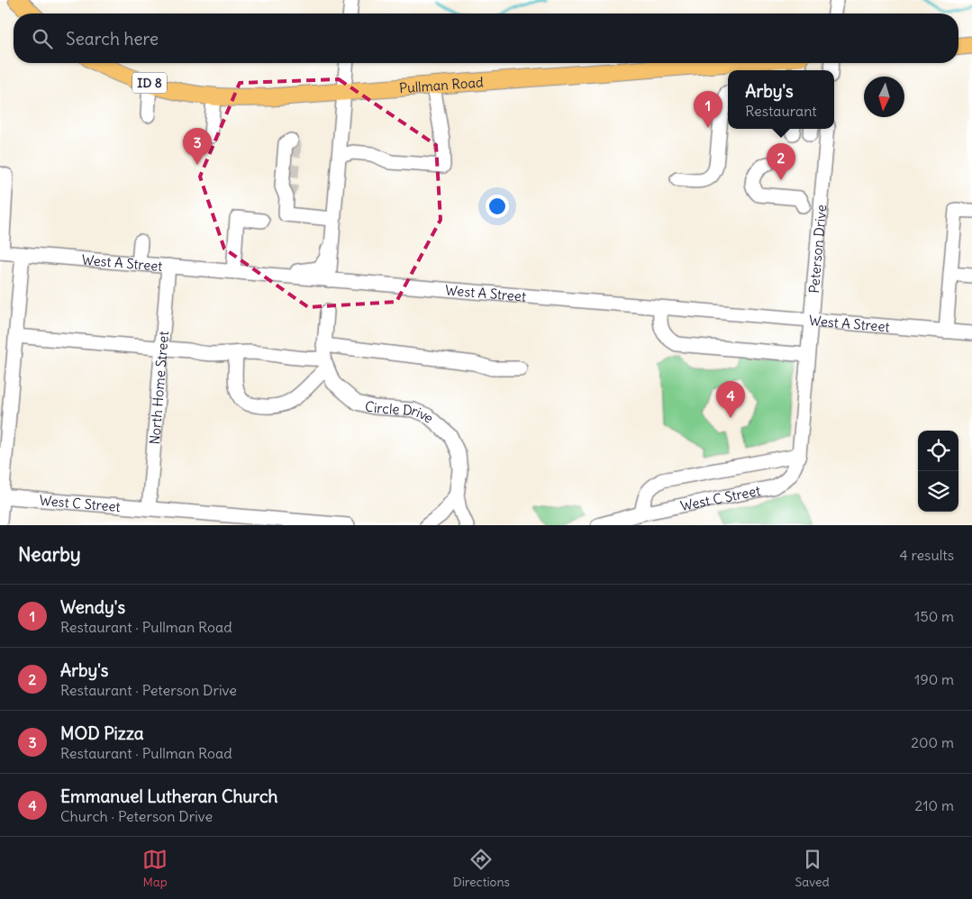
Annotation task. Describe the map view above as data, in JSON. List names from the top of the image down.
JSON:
{
  "streets": {
    "main road": ["ID 8", "Pullman Road"],
    "street": [
      "Peterson Drive",
      "West A Street",
      "North Home Street",
      "Circle Drive",
      "West C Street"
    ]
  },
  "crossings": [
    ["Peterson Drive", "West A Street"],
    ["Peterson Drive", "West C Street"],
    ["West A Street", "North Home Street"],
    ["North Home Street", "West C Street"]
  ],
  "north": "bottom",
  "page": {
    "search": "Search here",
    "popup": ["Arby's", "Restaurant"],
    "pins": [
      "1",
      "3",
      "2",
      "4"
    ],
    "heading": ["Nearby", "4 results"],
    "list": [
      {
        "mark": "1",
        "name": "Wendy's",
        "note": "Restaurant · Pullman Road",
        "value": "150 m"
      },
      {
        "mark": "2",
        "name": "Arby's",
        "note": "Restaurant · Peterson Drive",
        "value": "190 m"
      },
      {
        "mark": "3",
        "name": "MOD Pizza",
        "note": "Restaurant · Pullman Road",
        "value": "200 m"
      },
      {
        "mark": "4",
        "name": "Emmanuel Lutheran Church",
        "note": "Church · Peterson Drive",
        "value": "210 m"
      }
    ],
    "nav": ["Map", "Directions", "Saved"]
  }
}
